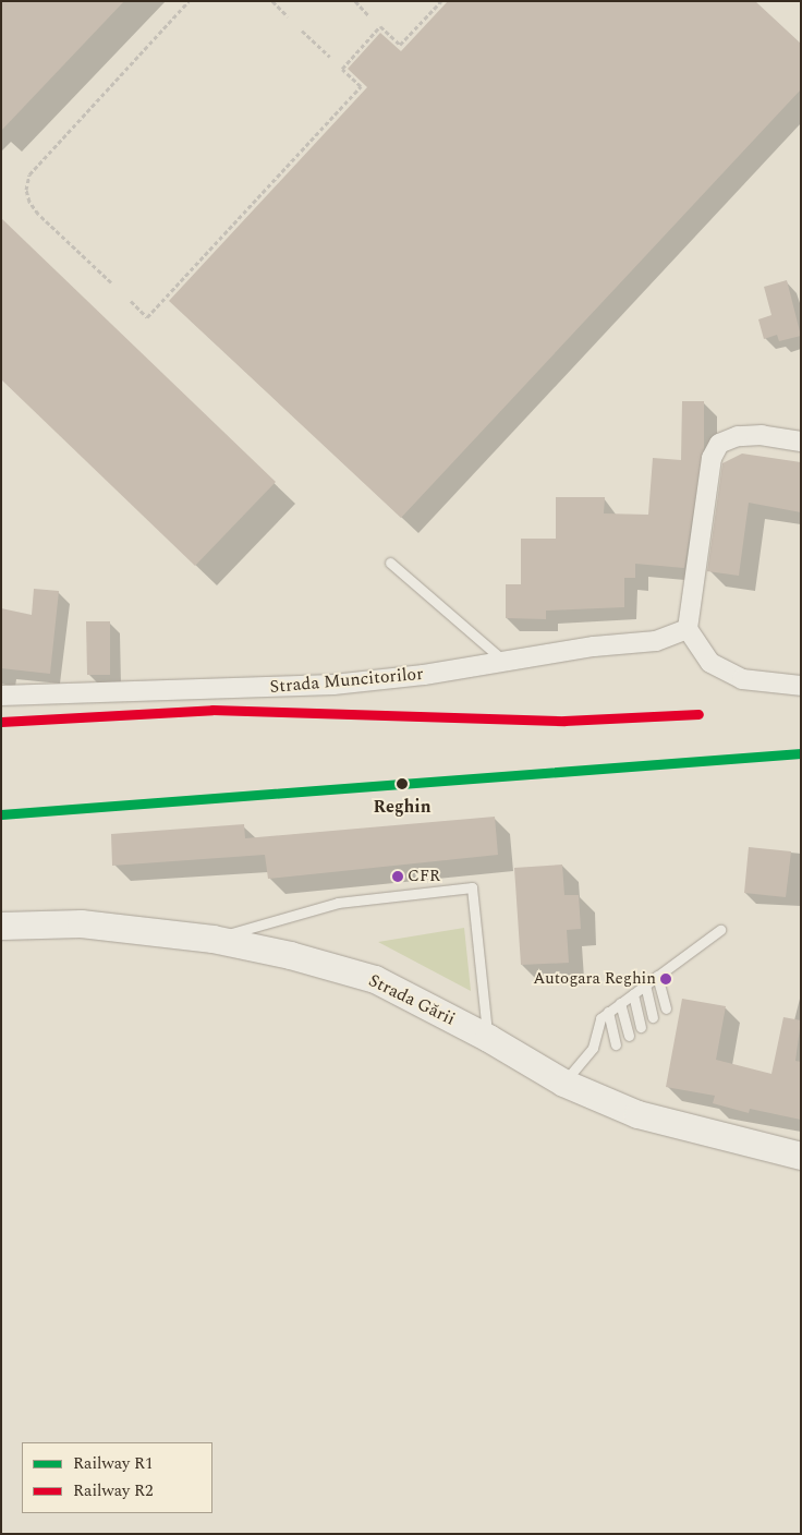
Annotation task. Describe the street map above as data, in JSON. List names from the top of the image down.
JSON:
{
  "streets": {
    "main road": ["Strada Gării"],
    "street": ["Strada Muncitorilor"]
  },
  "places": ["Reghin", "CFR", "Autogara Reghin"],
  "lines": ["rail line R2", "rail line R1"],
  "legend": ["Railway R1", "Railway R2"]
}
